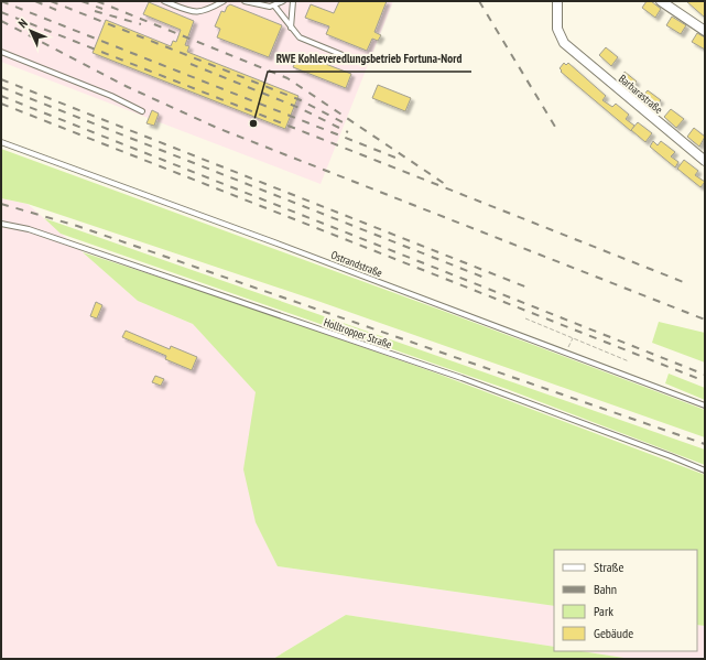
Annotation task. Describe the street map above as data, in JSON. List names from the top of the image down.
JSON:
{
  "streets": {
    "street": ["Barbarastraße"],
    "lane": ["Ostrandstraße", "Holltropper Straße"]
  },
  "places": ["RWE Kohleveredlungsbetrieb Fortuna-Nord"],
  "legend": [
    "Straße",
    "Bahn",
    "Park",
    "Gebäude"
  ],
  "north": "top left"
}
